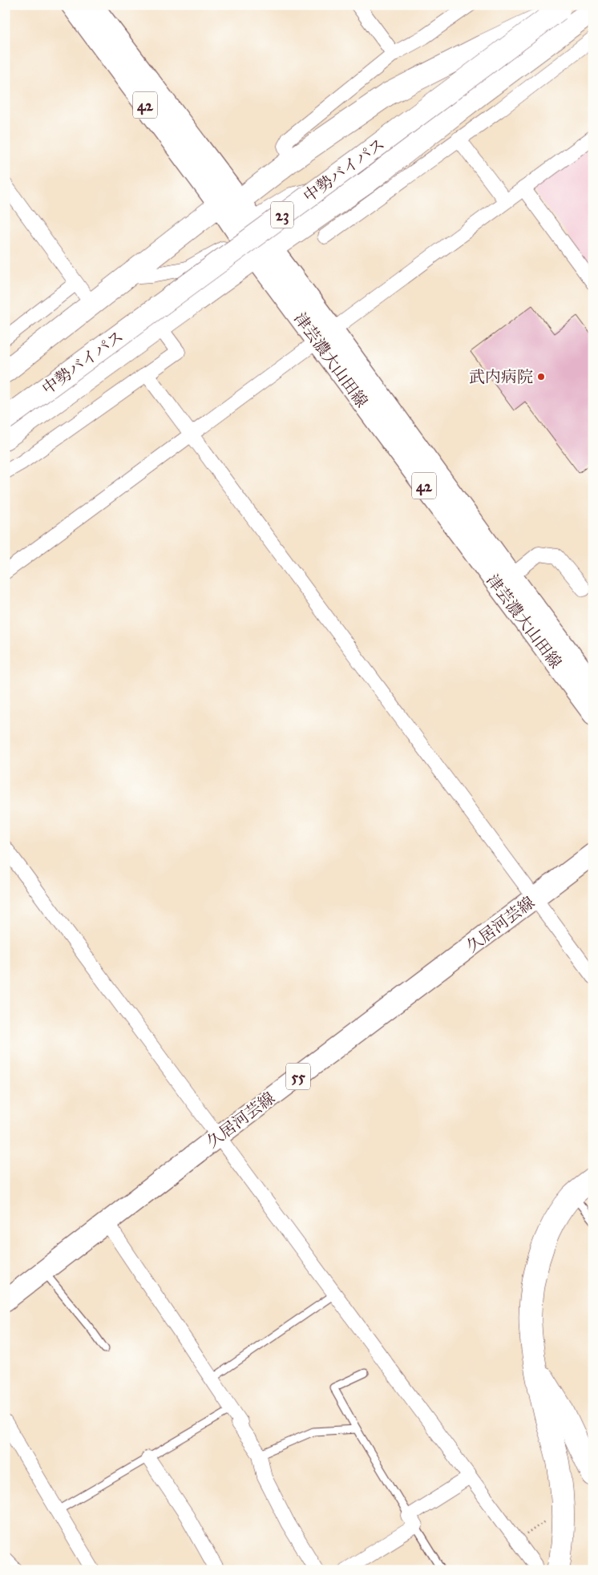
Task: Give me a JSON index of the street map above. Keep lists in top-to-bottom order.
{
  "streets": {
    "highway": ["中勢バイパス", "23"],
    "main road": [
      "42",
      "津芸濃大山田線",
      "久居河芸線",
      "55"
    ]
  },
  "places": ["武内病院"]
}
